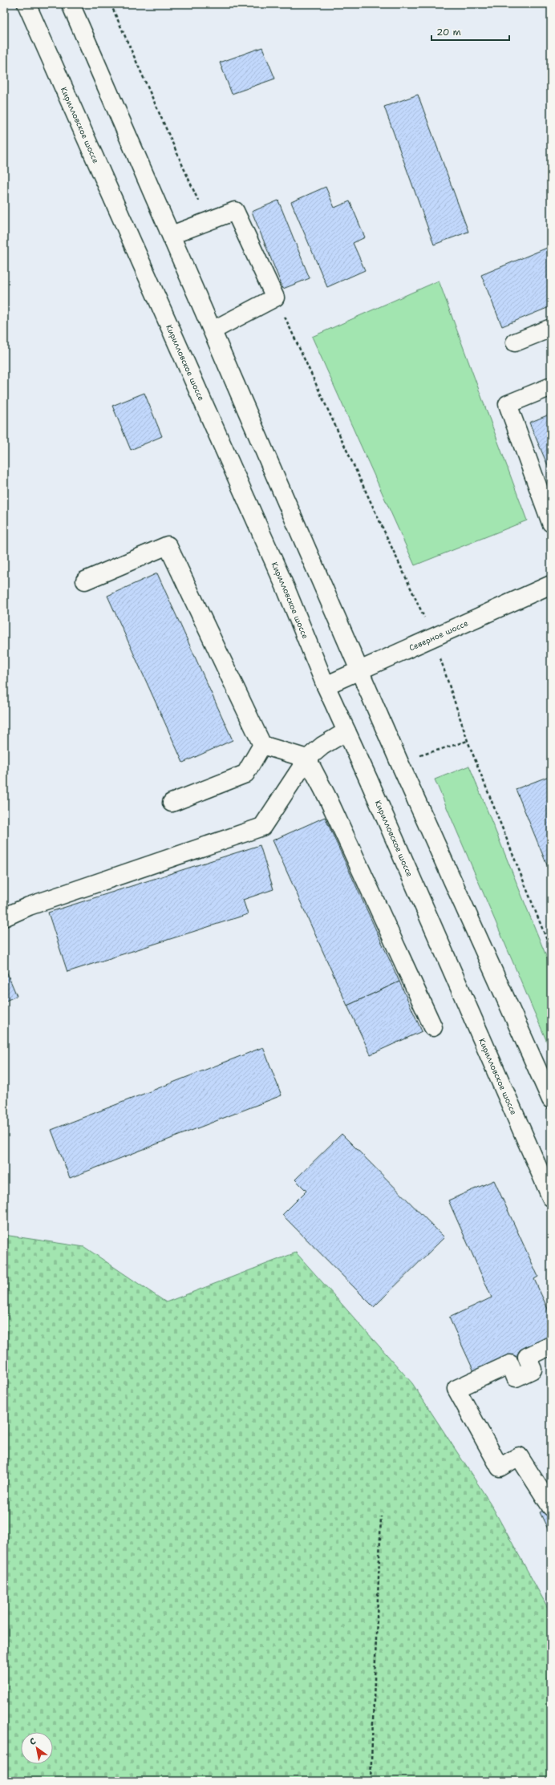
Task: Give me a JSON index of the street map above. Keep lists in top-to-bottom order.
{
  "streets": {
    "main road": ["Кирилловское шоссе", "Северное шоссе"]
  },
  "crossings": [
    ["Кирилловское шоссе", "Северное шоссе"]
  ],
  "scale_bar": "20 m",
  "north": "top left"
}
